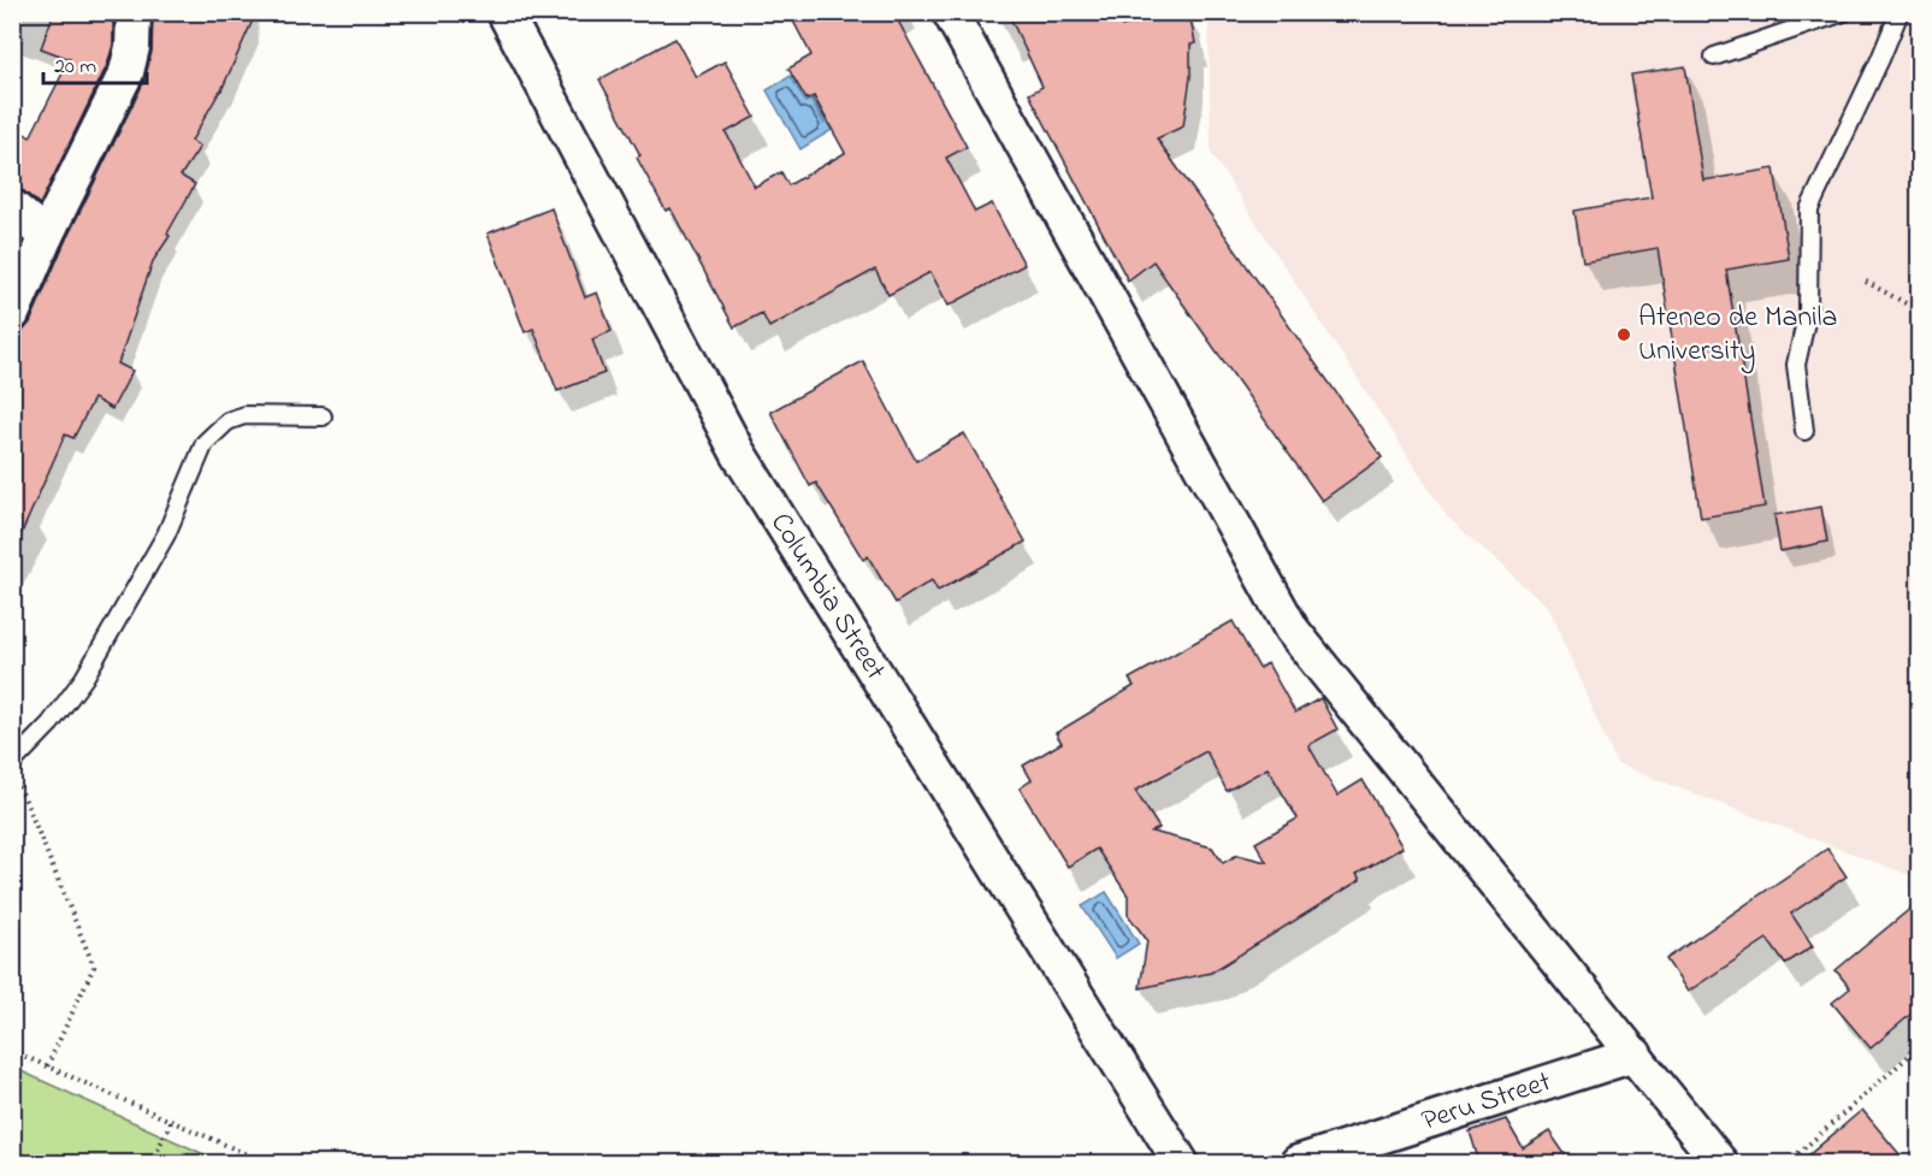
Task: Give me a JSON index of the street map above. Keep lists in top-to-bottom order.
{
  "streets": {
    "street": ["Columbia Street", "Peru Street"]
  },
  "places": ["Ateneo de Manila University"],
  "scale_bar": "20 m"
}
